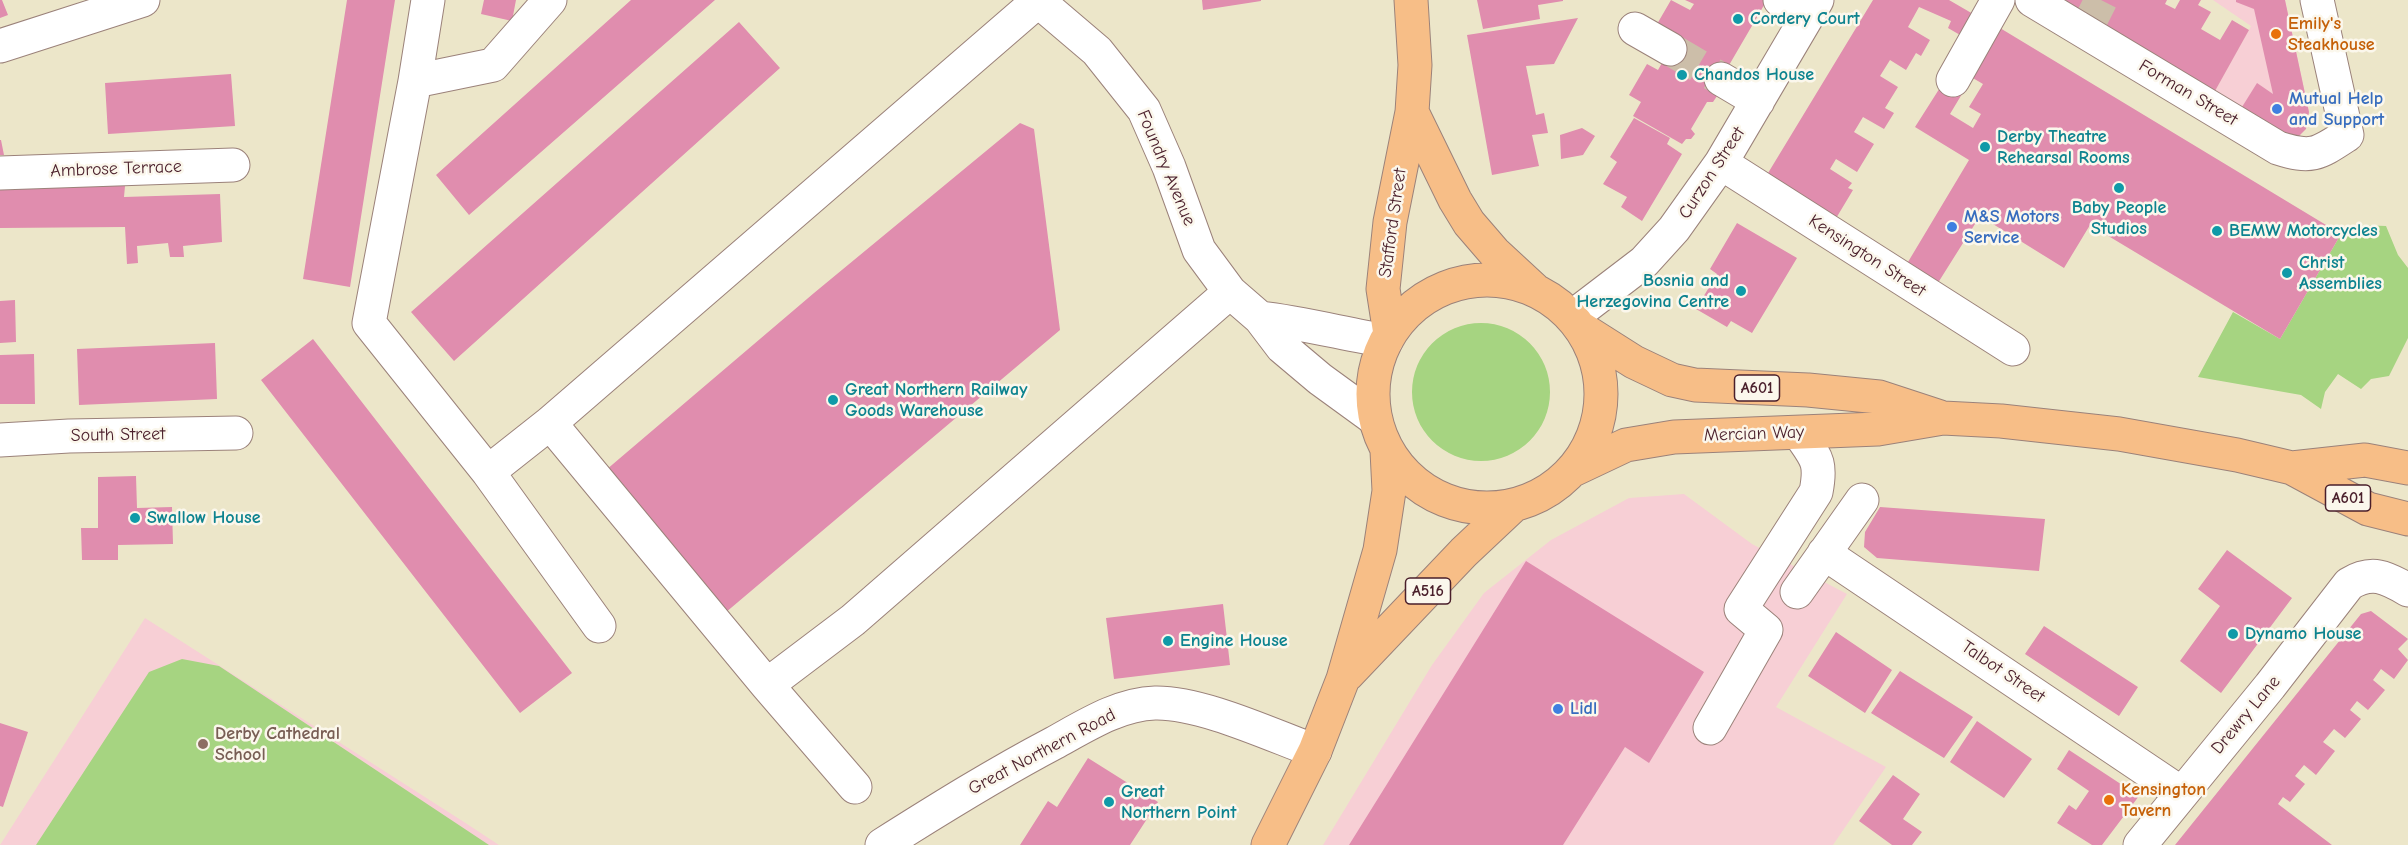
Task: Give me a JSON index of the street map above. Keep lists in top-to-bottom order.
{
  "streets": {
    "main road": [
      "Stafford Street",
      "A601",
      "Mercian Way",
      "A516"
    ],
    "street": [
      "Forman Street",
      "Foundry Avenue",
      "Ambrose Terrace",
      "Curzon Street",
      "Kensington Street",
      "South Street",
      "Talbot Street",
      "Drewry Lane",
      "Great Northern Road"
    ]
  },
  "crossings": [
    ["Foundry Avenue", "A601"],
    ["Curzon Street", "Kensington Street"],
    ["Curzon Street", "A601"],
    ["Curzon Street", "Mercian Way"],
    ["Stafford Street", "A601"],
    ["A601", "Mercian Way"],
    ["A601", "A516"],
    ["A516", "Great Northern Road"],
    ["Talbot Street", "Drewry Lane"]
  ],
  "places": [
    "Cordery Court",
    "Emily's Steakhouse",
    "Chandos House",
    "Mutual Help and Support",
    "Derby Theatre Rehearsal Rooms",
    "Baby People Studios",
    "M&S Motors Service",
    "BEMW Motorcycles",
    "Christ Assemblies",
    "Bosnia and Herzegovina Centre",
    "Great Northern Railway Goods Warehouse",
    "Swallow House",
    "Dynamo House",
    "Engine House",
    "Lidl",
    "Derby Cathedral School",
    "Kensington Tavern",
    "Great Northern Point"
  ]
}
